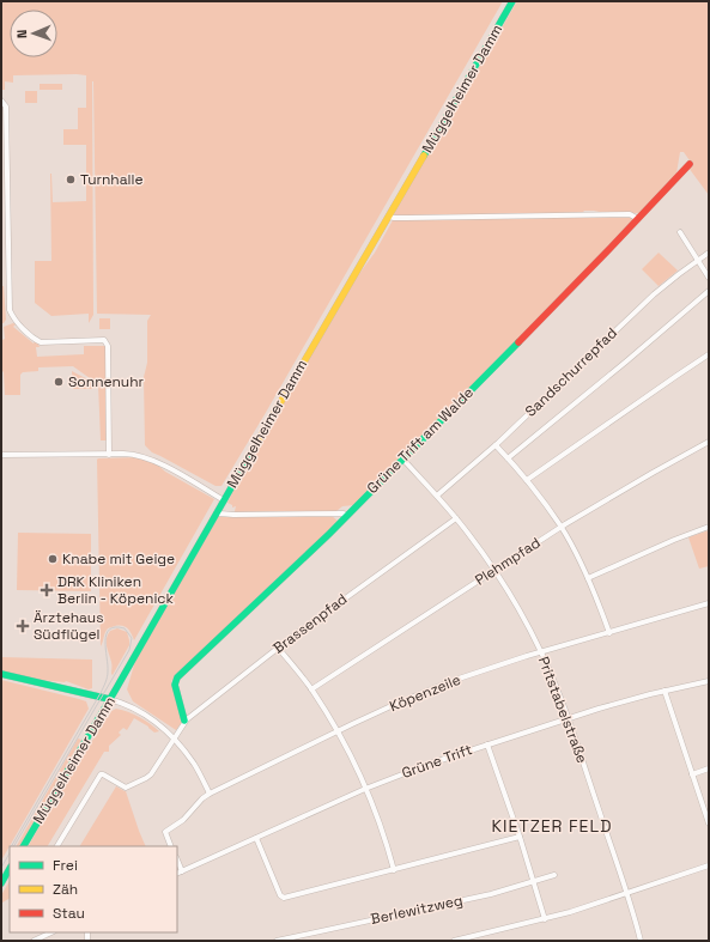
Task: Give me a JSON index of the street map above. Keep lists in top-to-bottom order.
{
  "streets": {
    "main road": ["Müggelheimer Damm", "Grüne Trift am Walde"],
    "street": [
      "Sandschurrepfad",
      "Plehmpfad",
      "Brassenpfad",
      "Köpenzeile",
      "Pritstabelstraße",
      "Grüne Trift",
      "Berlewitzweg"
    ]
  },
  "crossings": [
    ["Sandschurrepfad", "Pritstabelstraße"],
    ["Grüne Trift am Walde", "Brassenpfad"],
    ["Grüne Trift am Walde", "Pritstabelstraße"],
    ["Plehmpfad", "Pritstabelstraße"],
    ["Brassenpfad", "Pritstabelstraße"],
    ["Köpenzeile", "Pritstabelstraße"],
    ["Pritstabelstraße", "Grüne Trift"]
  ],
  "districts": ["KIETZER FELD"],
  "places": {
    "other": ["Turnhalle", "Sonnenuhr", "Knabe mit Geige"],
    "health": ["DRK Kliniken Berlin - Köpenick", "Ärztehaus Südflügel"]
  },
  "legend": ["Frei", "Zäh", "Stau"],
  "north": "left"
}
